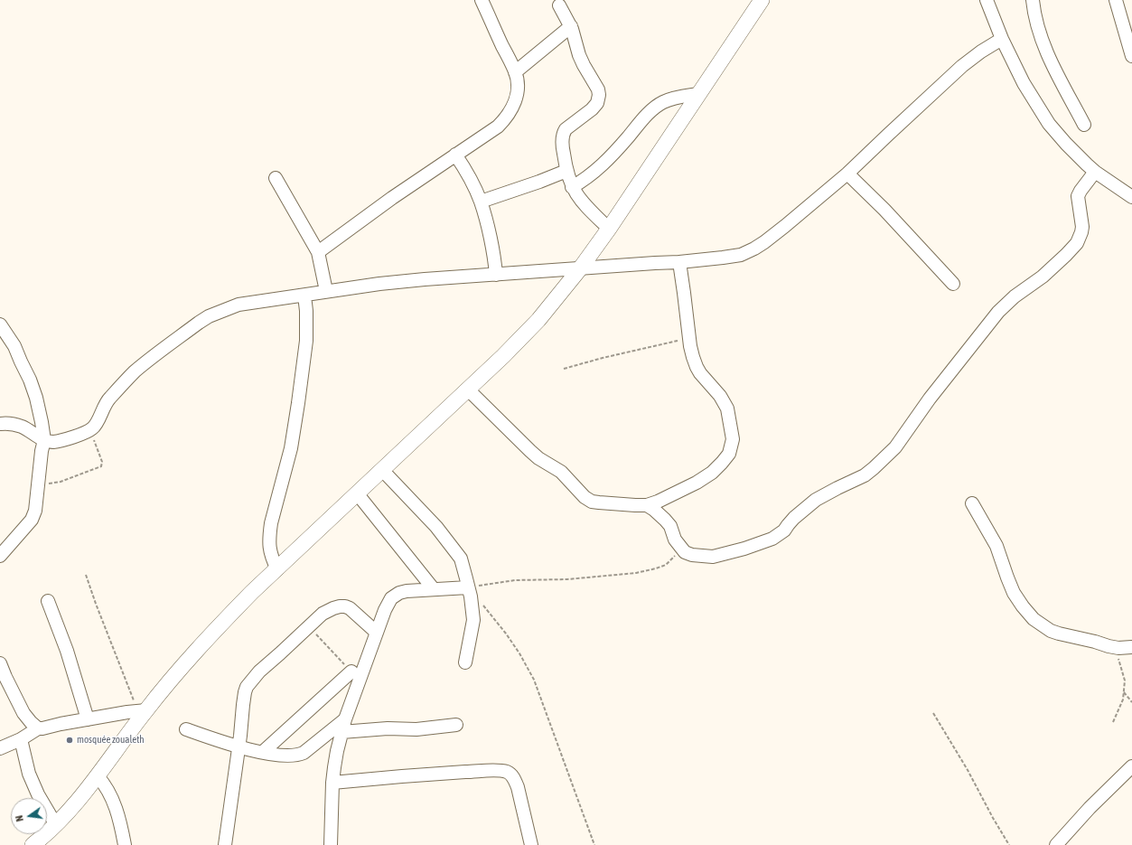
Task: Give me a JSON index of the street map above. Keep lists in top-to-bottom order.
{
  "places": ["mosquée zoualeth"],
  "north": "left"
}
